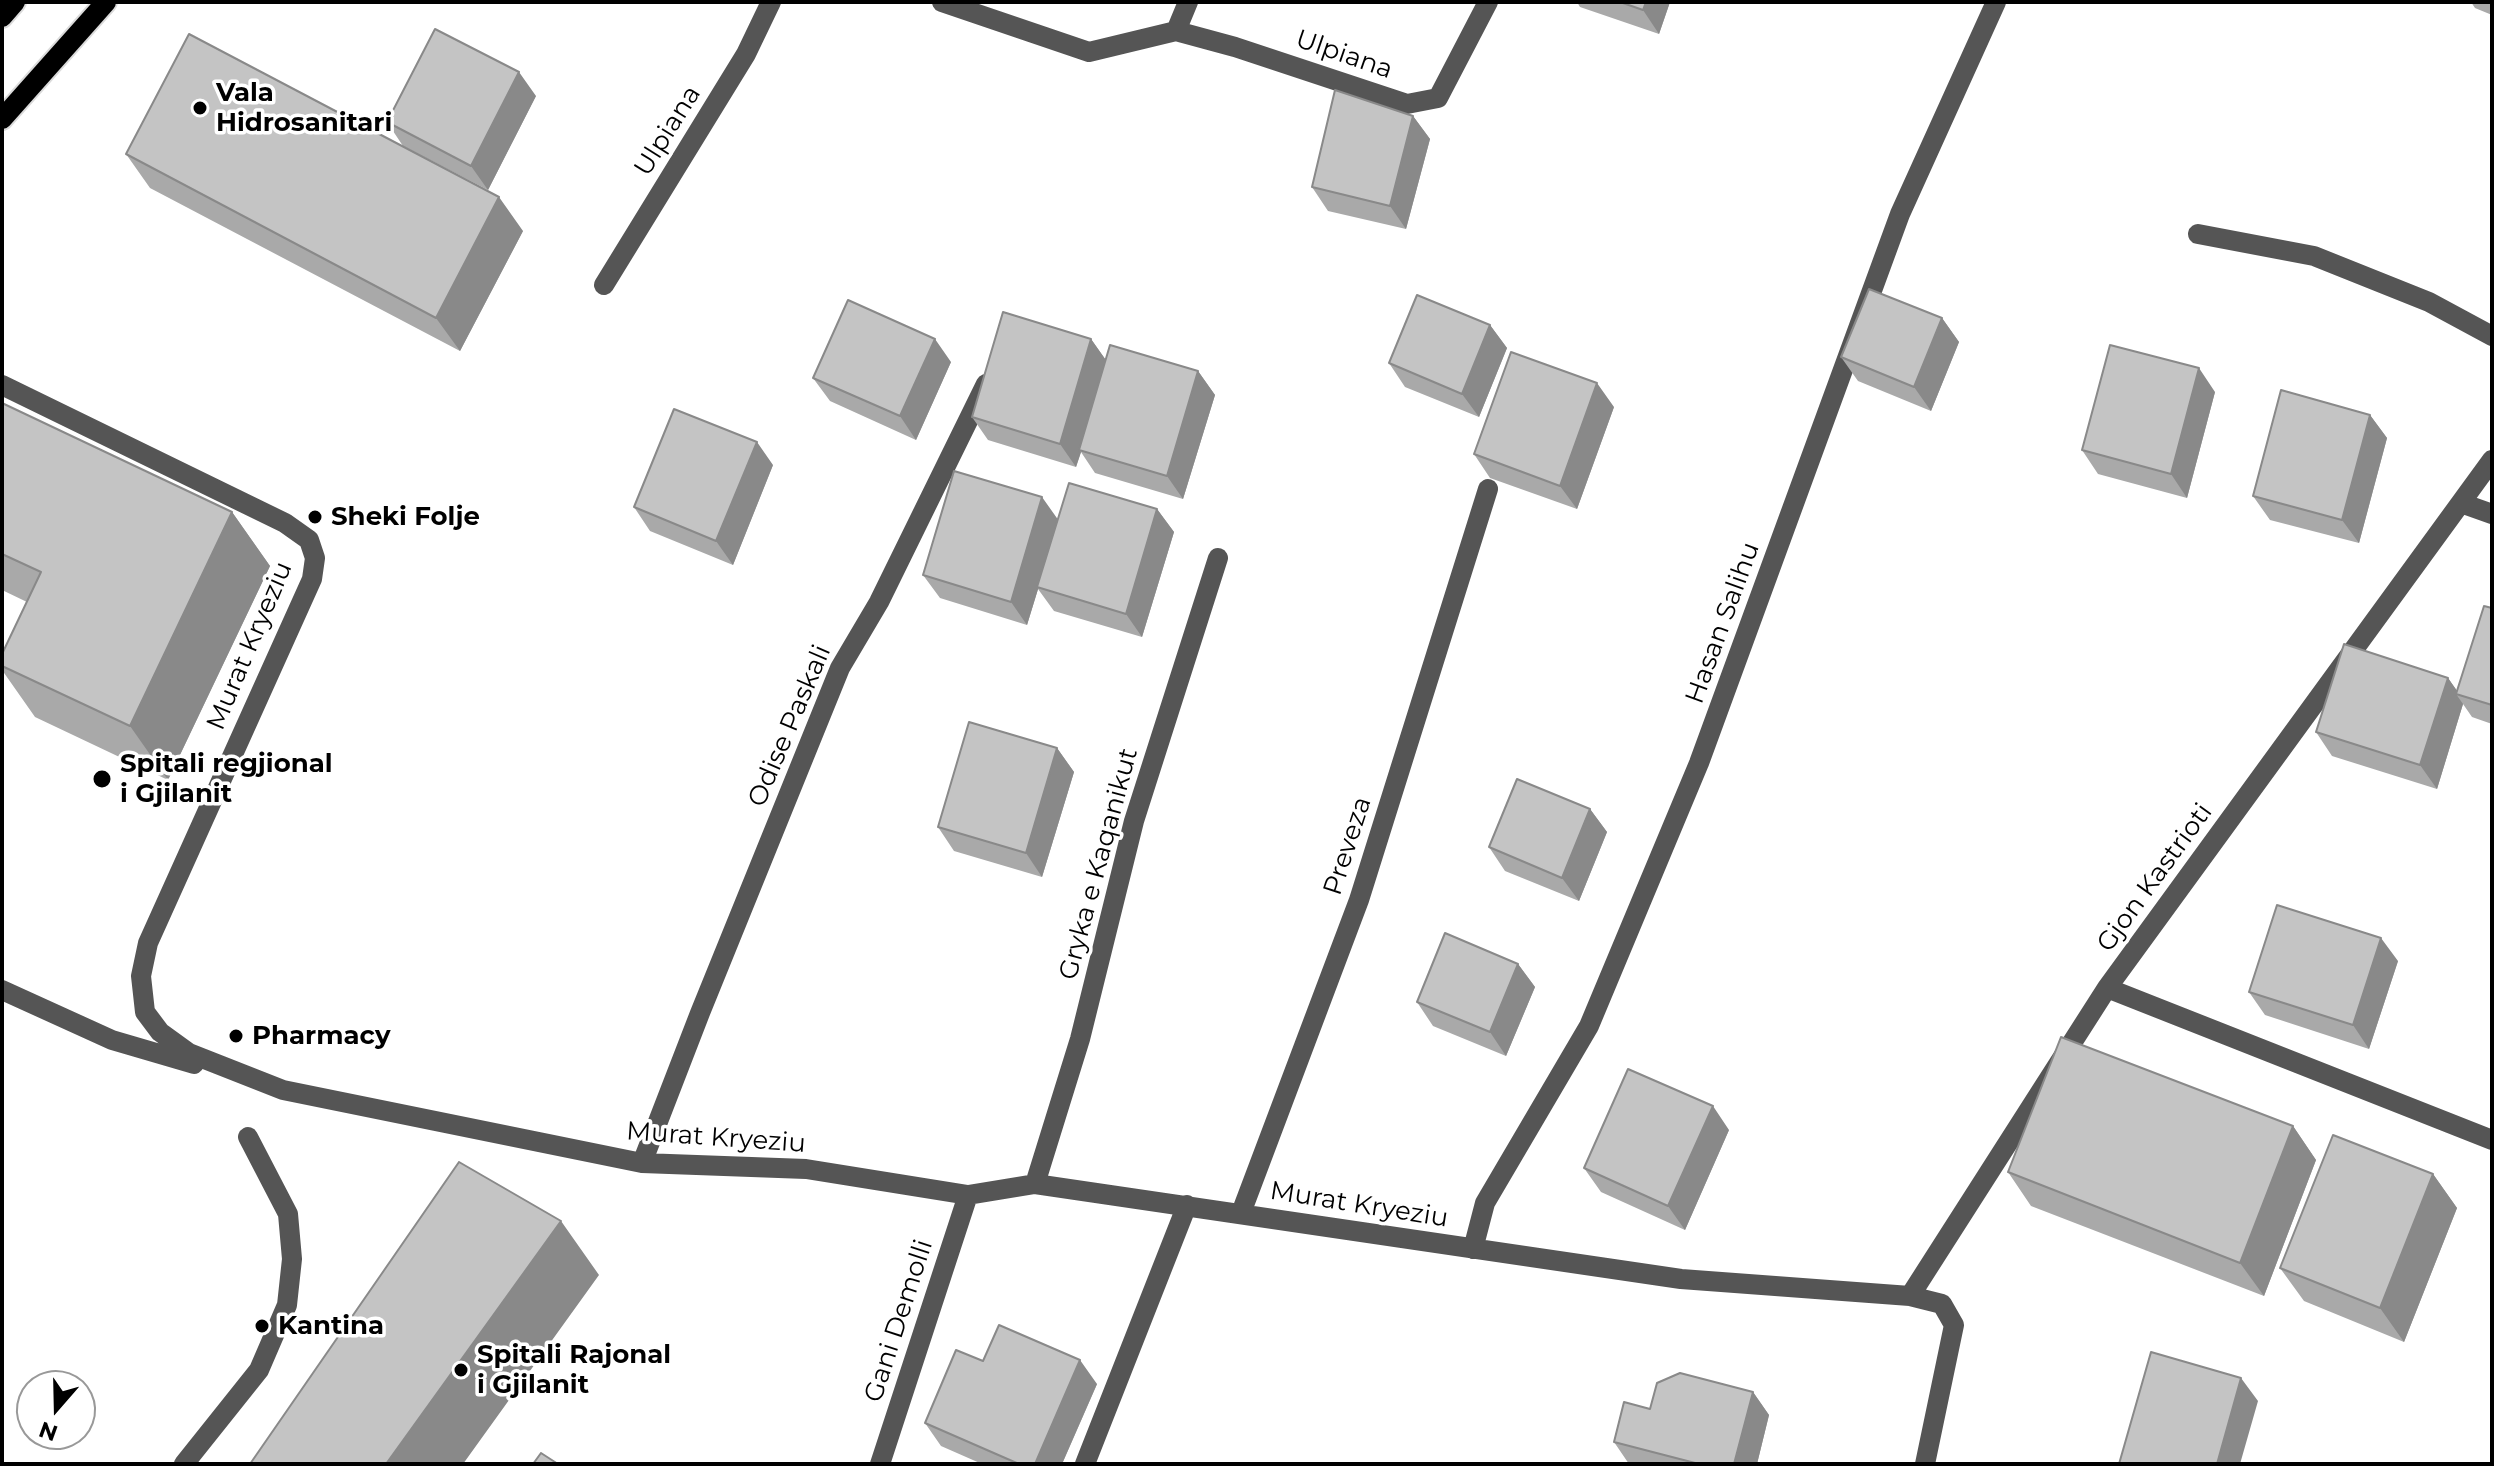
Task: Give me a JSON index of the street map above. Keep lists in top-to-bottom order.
{
  "streets": {
    "street": [
      "Ulpiana",
      "Hasan Salihu",
      "Murat Kryeziu",
      "Odise Paskali",
      "Preveza",
      "Gryka e Kaqanikut",
      "Gjon Kastrioti",
      "Gani Demolli"
    ]
  },
  "crossings": [
    ["Hasan Salihu", "Murat Kryeziu"],
    ["Murat Kryeziu", "Odise Paskali"],
    ["Murat Kryeziu", "Preveza"],
    ["Murat Kryeziu", "Gryka e Kaqanikut"],
    ["Murat Kryeziu", "Gjon Kastrioti"],
    ["Murat Kryeziu", "Gani Demolli"]
  ],
  "places": [
    "Vala Hidrosanitari",
    "Sheki Folje",
    "Spitali regjional i Gjilanit",
    "Pharmacy",
    "Kantina",
    "Spitali Rajonal i Gjilanit"
  ],
  "north": "bottom"
}
